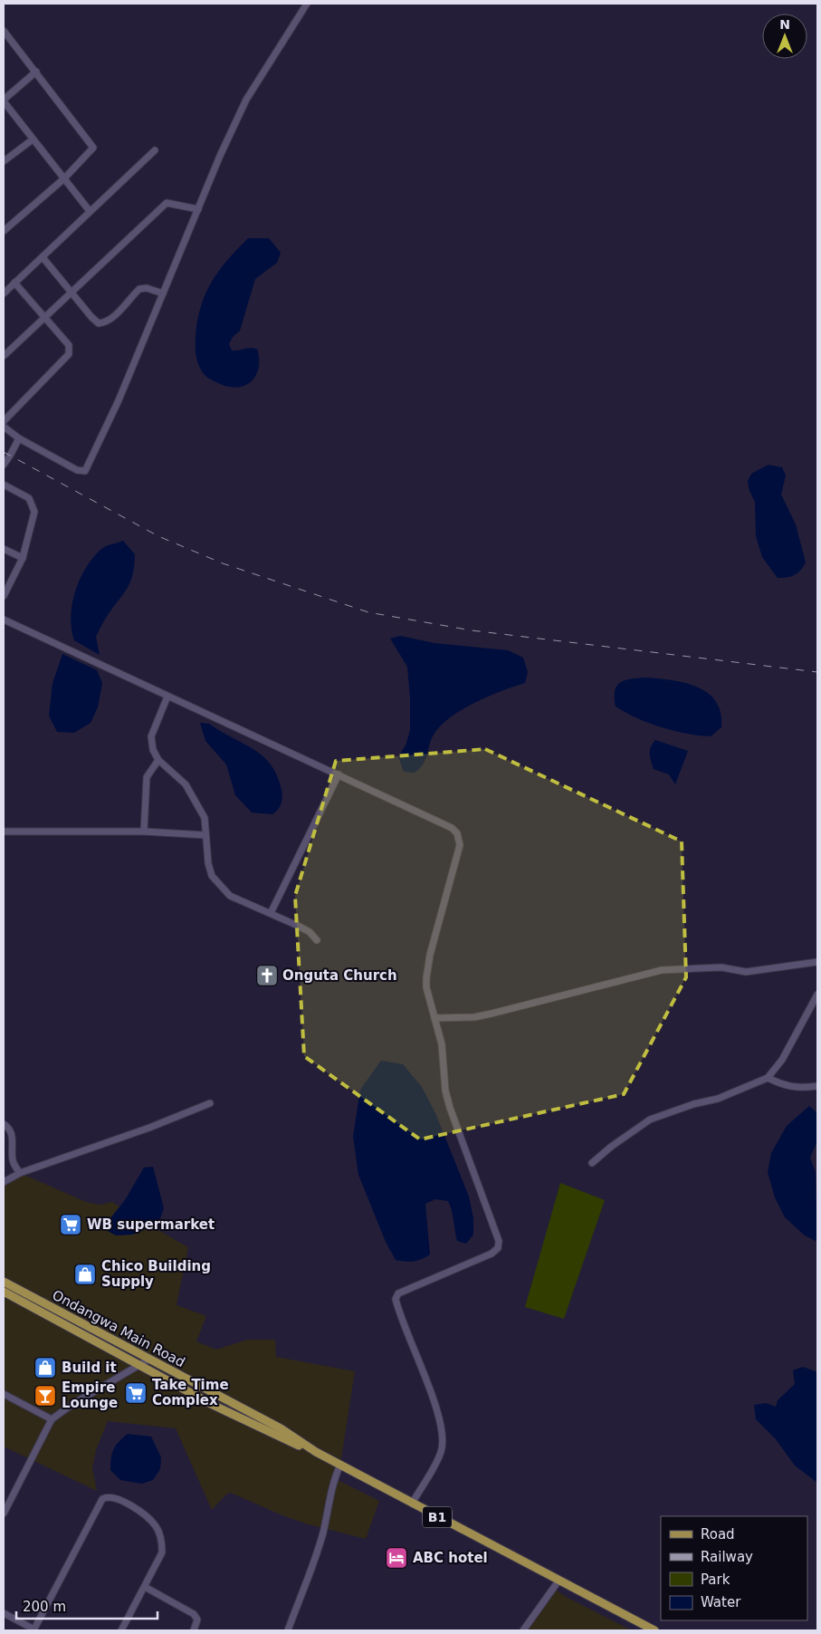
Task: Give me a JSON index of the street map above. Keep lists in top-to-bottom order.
{
  "streets": {
    "main road": ["Ondangwa Main Road", "B1"]
  },
  "crossings": [
    ["Ondangwa Main Road", "B1"]
  ],
  "places": {
    "church": ["Onguta Church"],
    "supermarket": ["WB supermarket", "Take Time Complex"],
    "shop": ["Chico Building Supply", "Build it"],
    "bar": ["Empire Lounge"],
    "hotel": ["ABC hotel"]
  },
  "legend": [
    "Road",
    "Railway",
    "Park",
    "Water"
  ],
  "scale_bar": "200 m",
  "north": "top"
}
